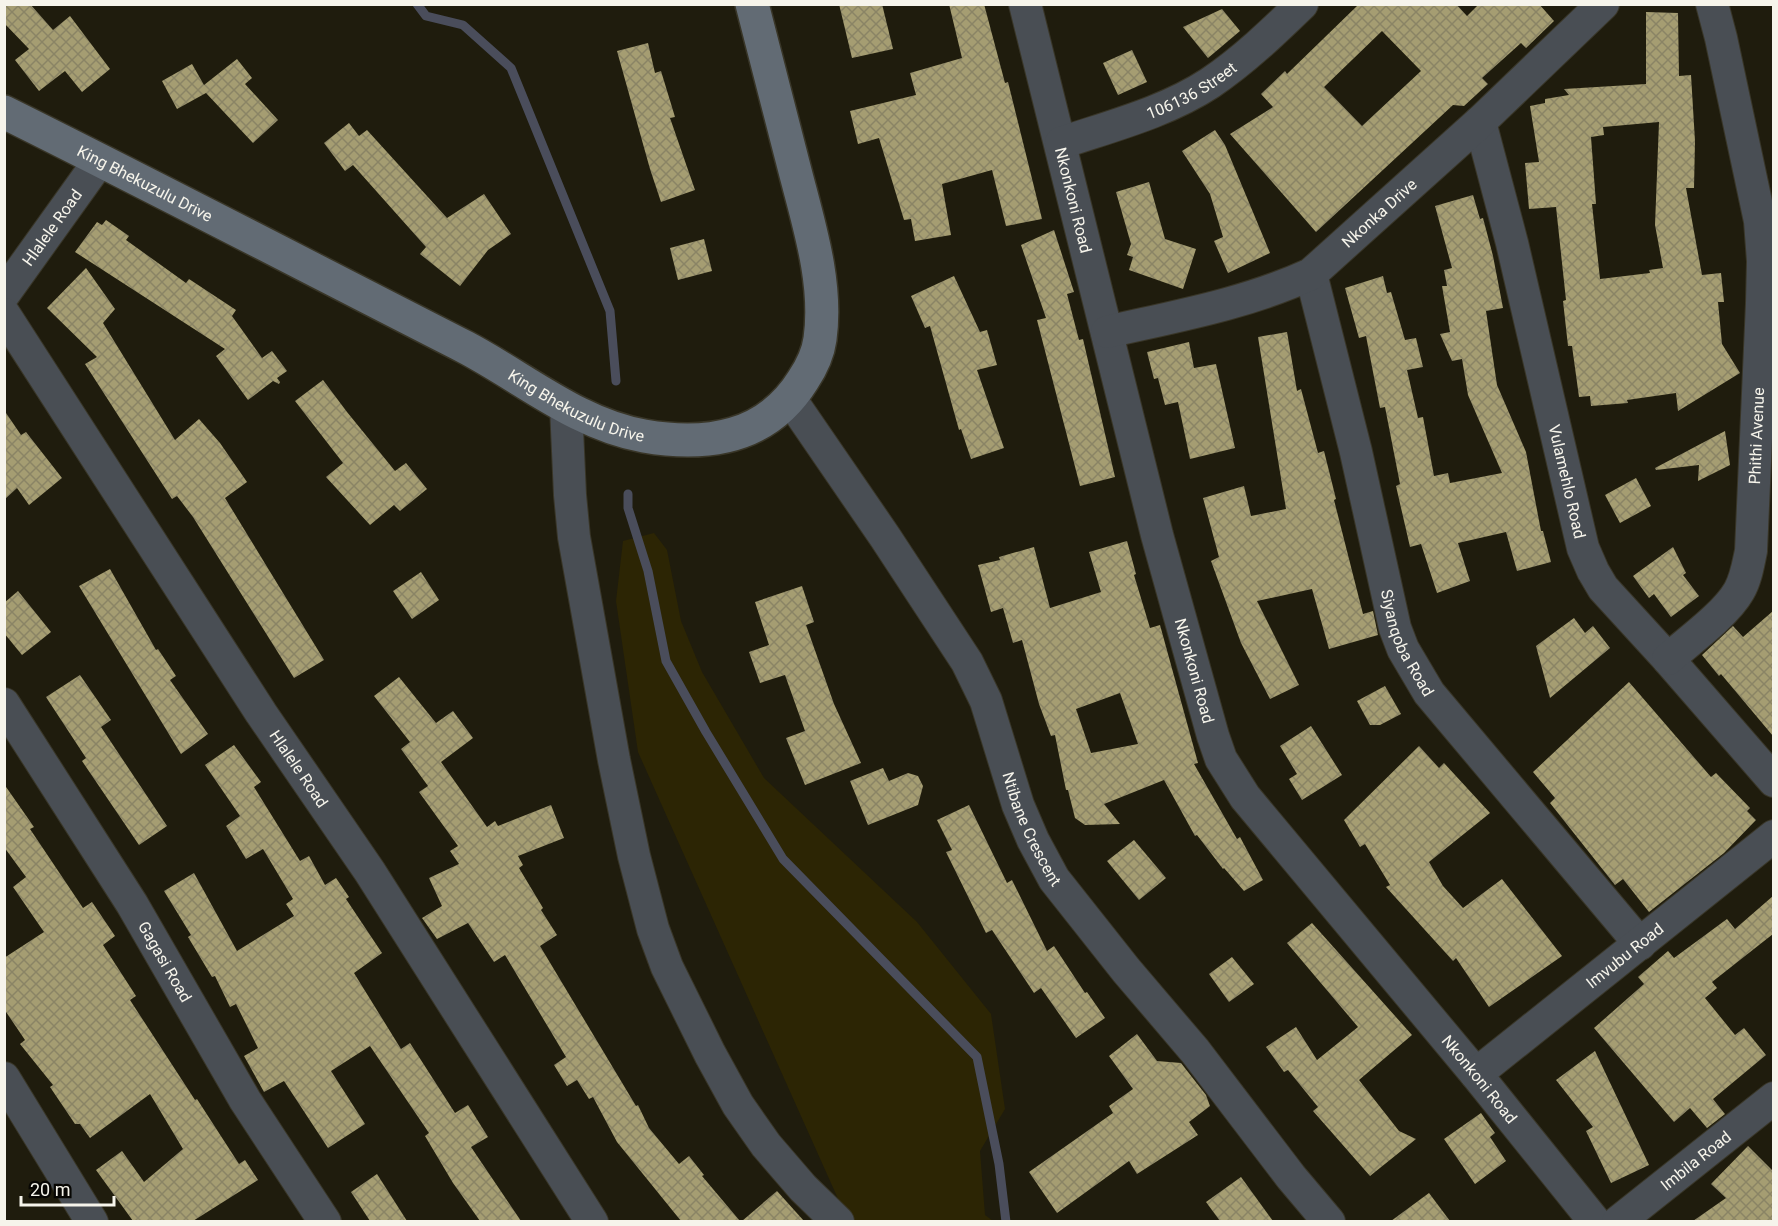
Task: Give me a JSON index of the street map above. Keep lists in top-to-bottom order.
{
  "streets": {
    "street": [
      "106136 Street",
      "King Bhekuzulu Drive",
      "Nkonkoni Road",
      "Nkonka Drive",
      "Hlalele Road",
      "Phithi Avenue",
      "Vulamehlo Road",
      "Siyanqoba Road",
      "Ntibane Crescent",
      "Imvubu Road",
      "Gagasi Road",
      "Imbila Road"
    ]
  },
  "crossings": [
    ["106136 Street", "Nkonkoni Road"],
    ["King Bhekuzulu Drive", "Hlalele Road"],
    ["King Bhekuzulu Drive", "Ntibane Crescent"],
    ["Nkonkoni Road", "Nkonka Drive"],
    ["Nkonkoni Road", "Imvubu Road"],
    ["Nkonka Drive", "Vulamehlo Road"],
    ["Nkonka Drive", "Siyanqoba Road"],
    ["Phithi Avenue", "Vulamehlo Road"],
    ["Siyanqoba Road", "Imvubu Road"]
  ],
  "scale_bar": "20 m"
}
